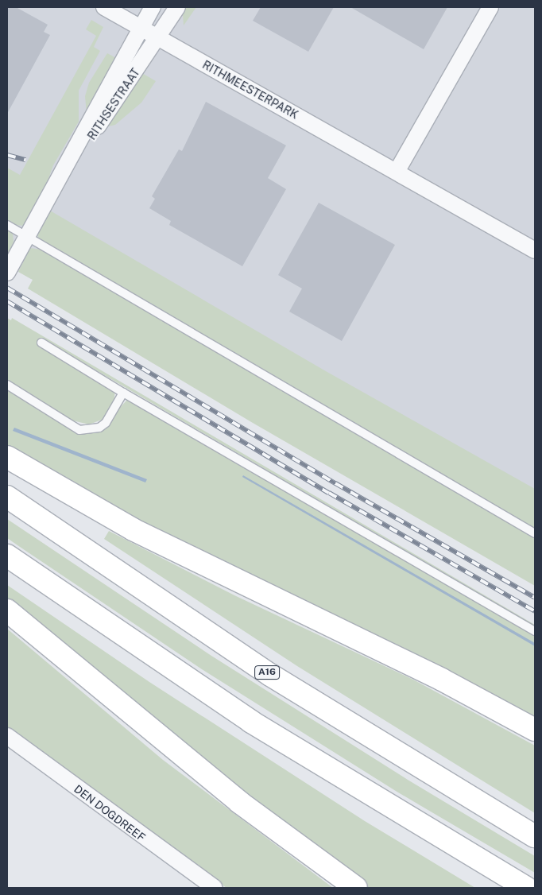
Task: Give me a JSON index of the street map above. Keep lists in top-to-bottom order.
{
  "streets": {
    "highway": ["A16"],
    "street": ["RITHMEESTERPARK", "RITHSESTRAAT", "DEN DOGDREEF"]
  },
  "crossings": [
    ["RITHMEESTERPARK", "RITHSESTRAAT"]
  ]
}
